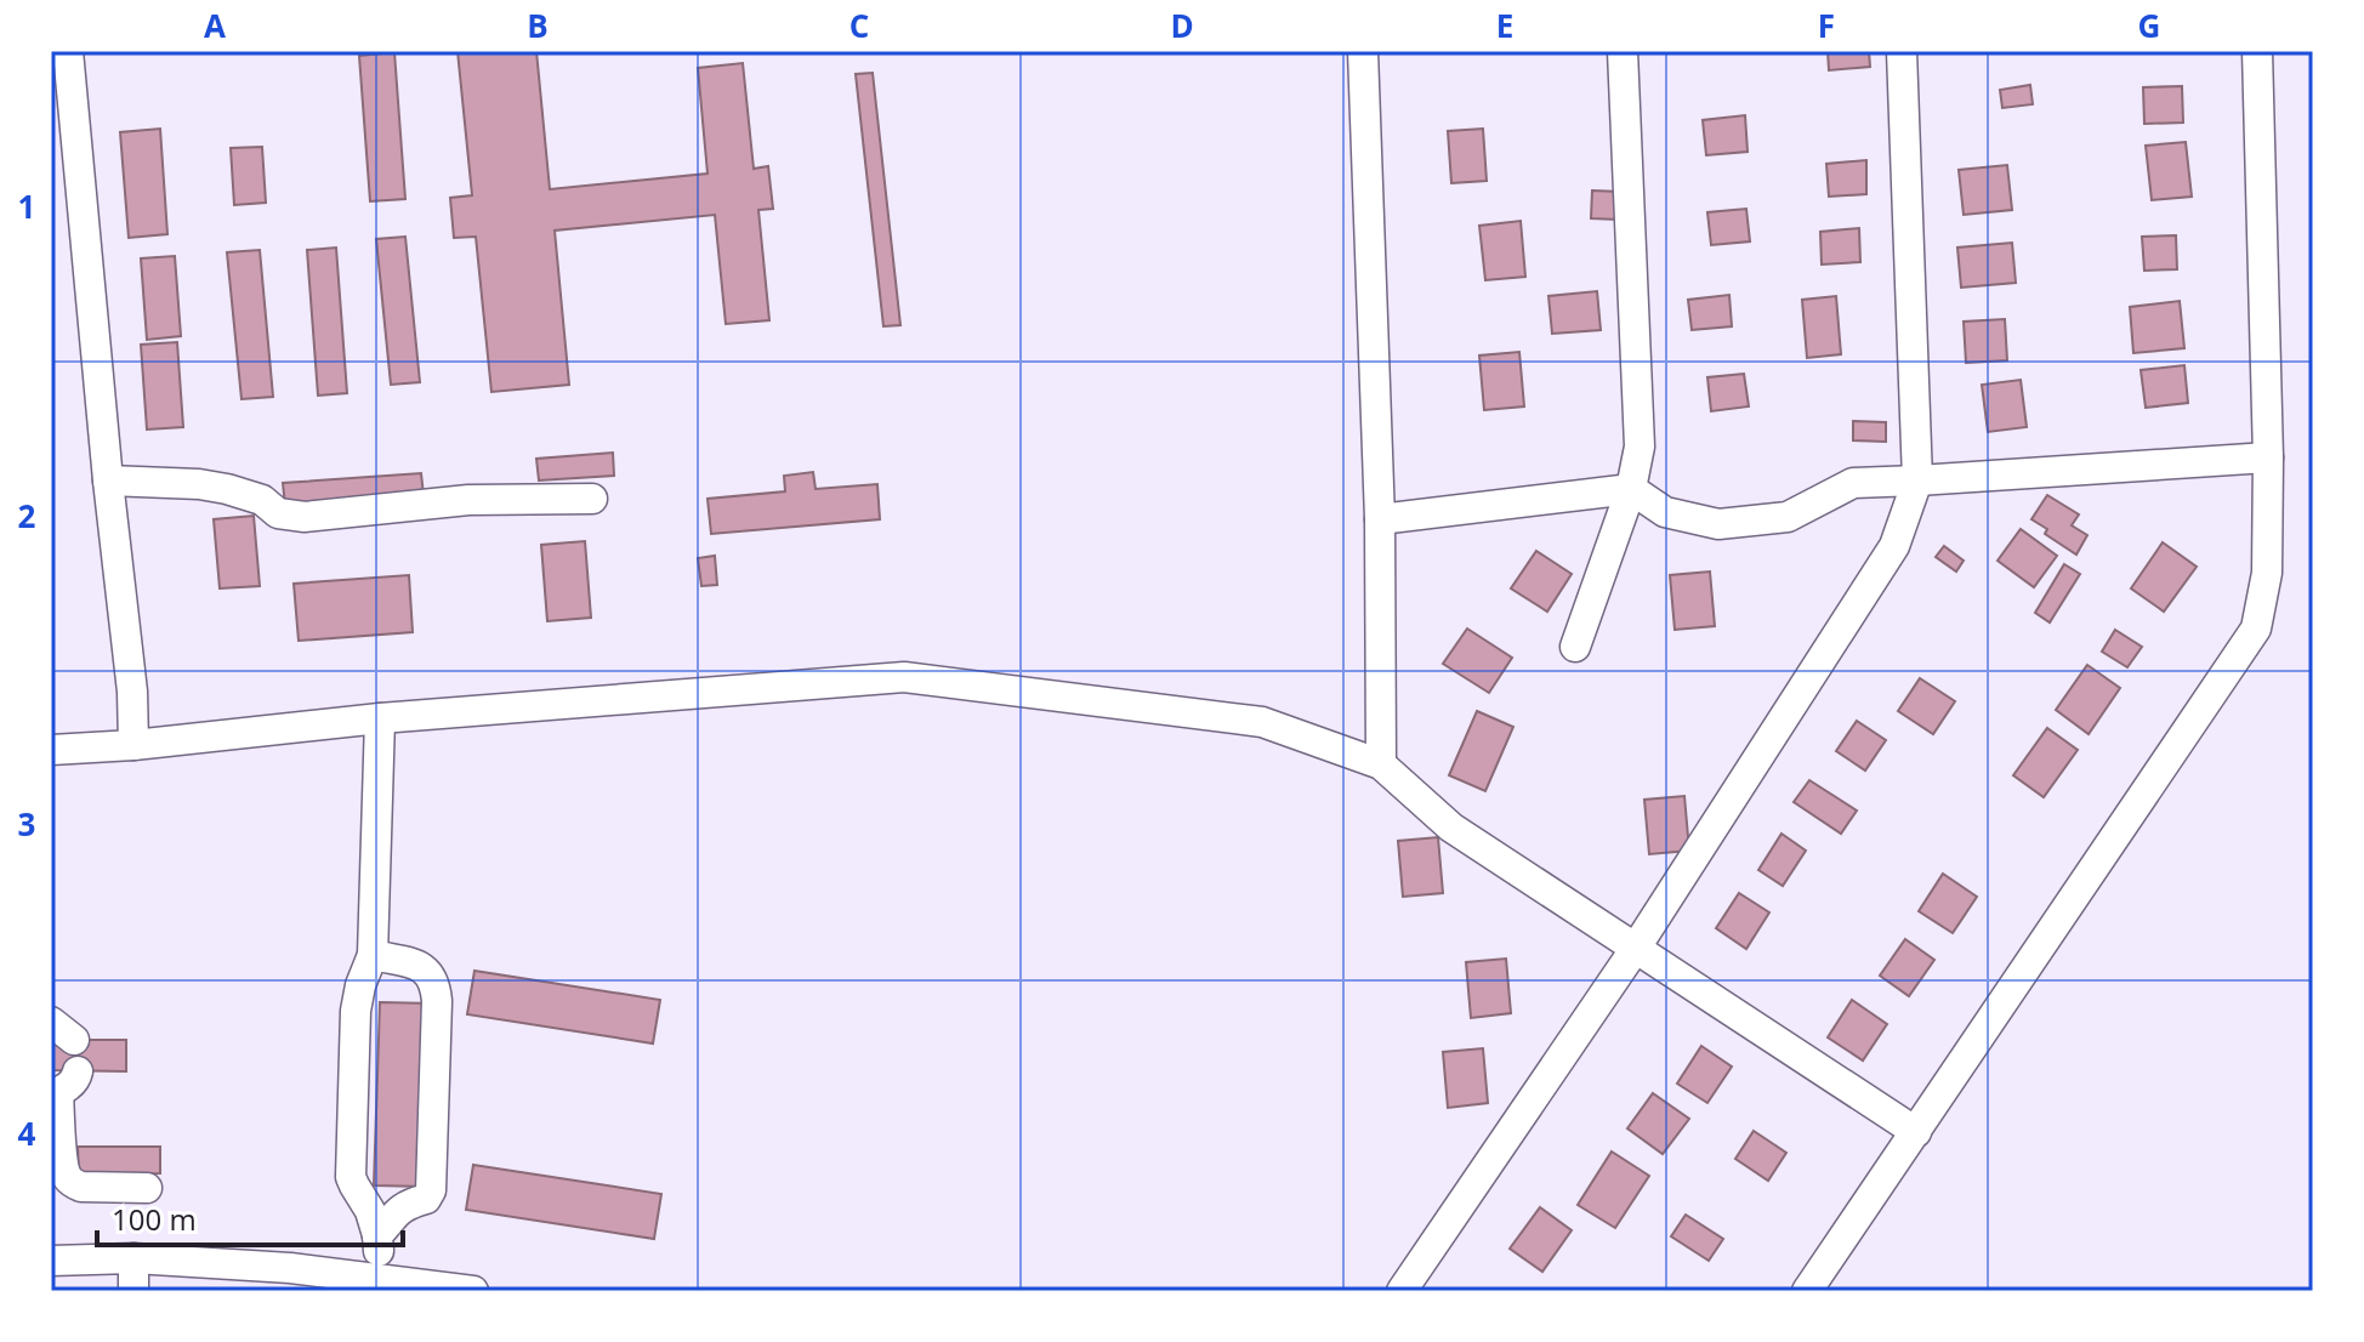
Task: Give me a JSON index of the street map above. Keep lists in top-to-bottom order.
{
  "scale_bar": "100 m",
  "grid": {
    "columns": [
      "A",
      "B",
      "C",
      "D",
      "E",
      "F",
      "G"
    ],
    "rows": [
      "1",
      "2",
      "3",
      "4"
    ]
  }
}
